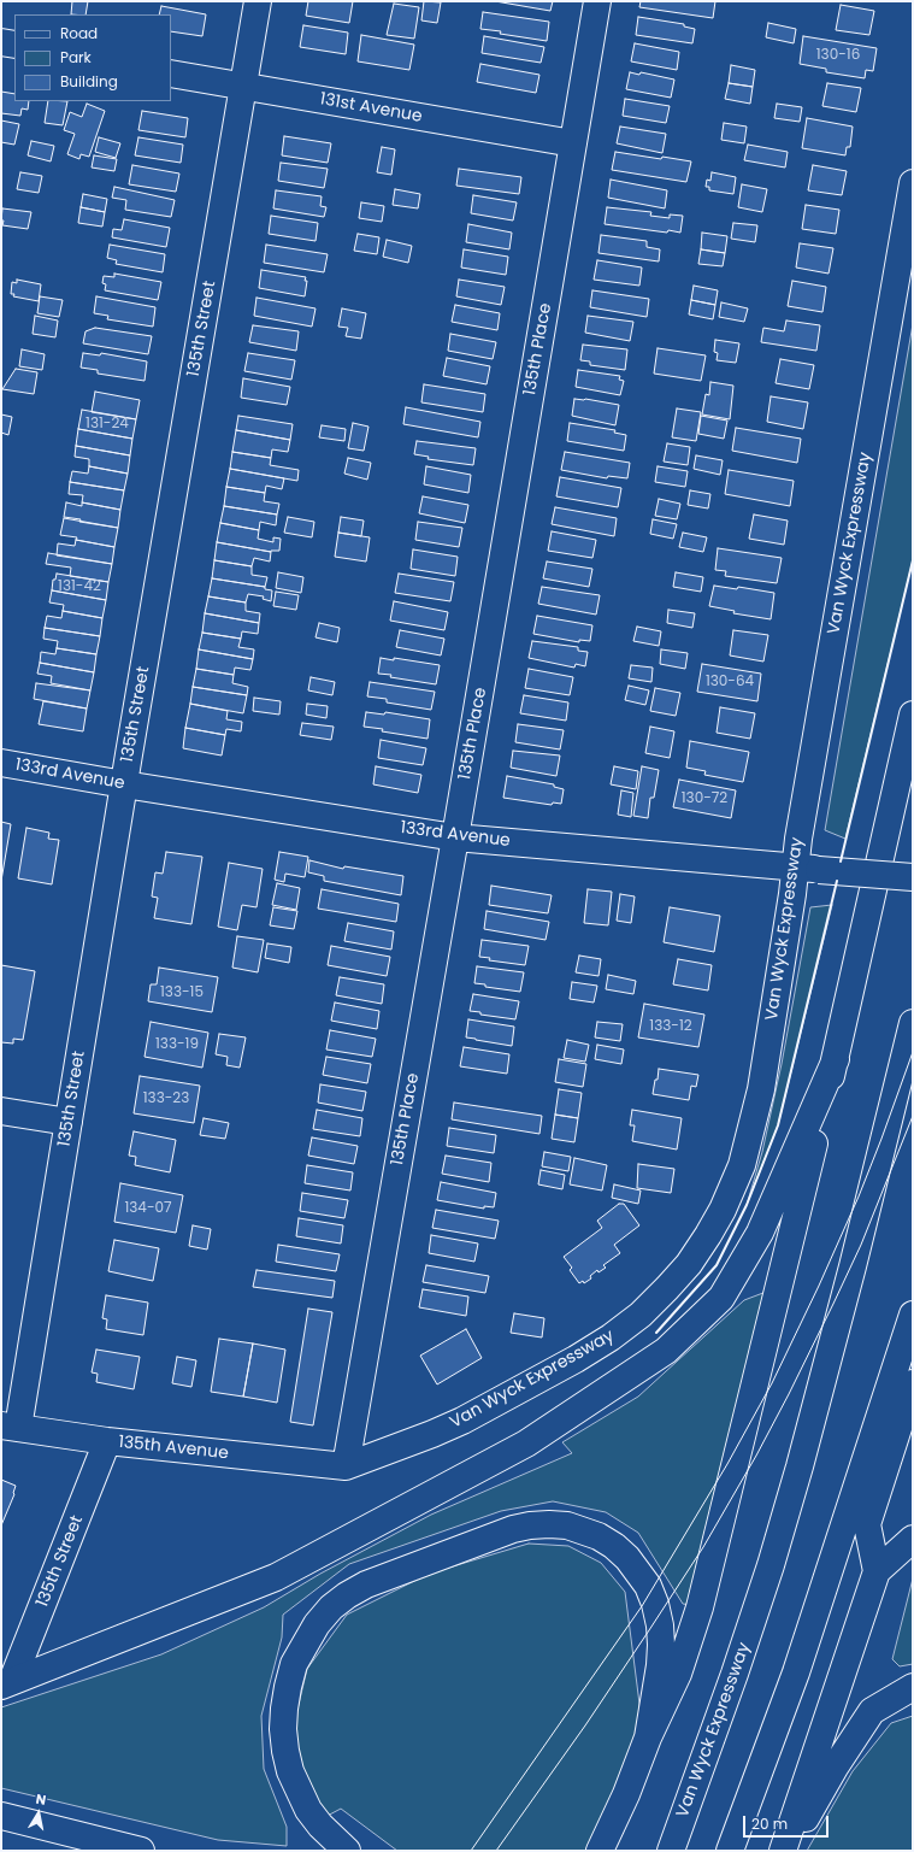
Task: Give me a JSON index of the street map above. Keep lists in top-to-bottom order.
{
  "streets": {
    "main road": [
      "131st Avenue",
      "135th Street",
      "135th Place",
      "Van Wyck Expressway",
      "133rd Avenue",
      "135th Avenue"
    ]
  },
  "crossings": [
    ["131st Avenue", "135th Street"],
    ["131st Avenue", "135th Place"],
    ["135th Street", "133rd Avenue"],
    ["135th Street", "135th Avenue"],
    ["135th Place", "Van Wyck Expressway"],
    ["135th Place", "133rd Avenue"],
    ["135th Place", "135th Avenue"],
    ["Van Wyck Expressway", "133rd Avenue"],
    ["Van Wyck Expressway", "135th Avenue"]
  ],
  "house_numbers": [
    "130-16",
    "131-24",
    "131-42",
    "130-64",
    "130-72",
    "133-15",
    "133-12",
    "133-19",
    "133-23",
    "134-07"
  ],
  "legend": ["Road", "Park", "Building"],
  "scale_bar": "20 m",
  "north": "top"
}
